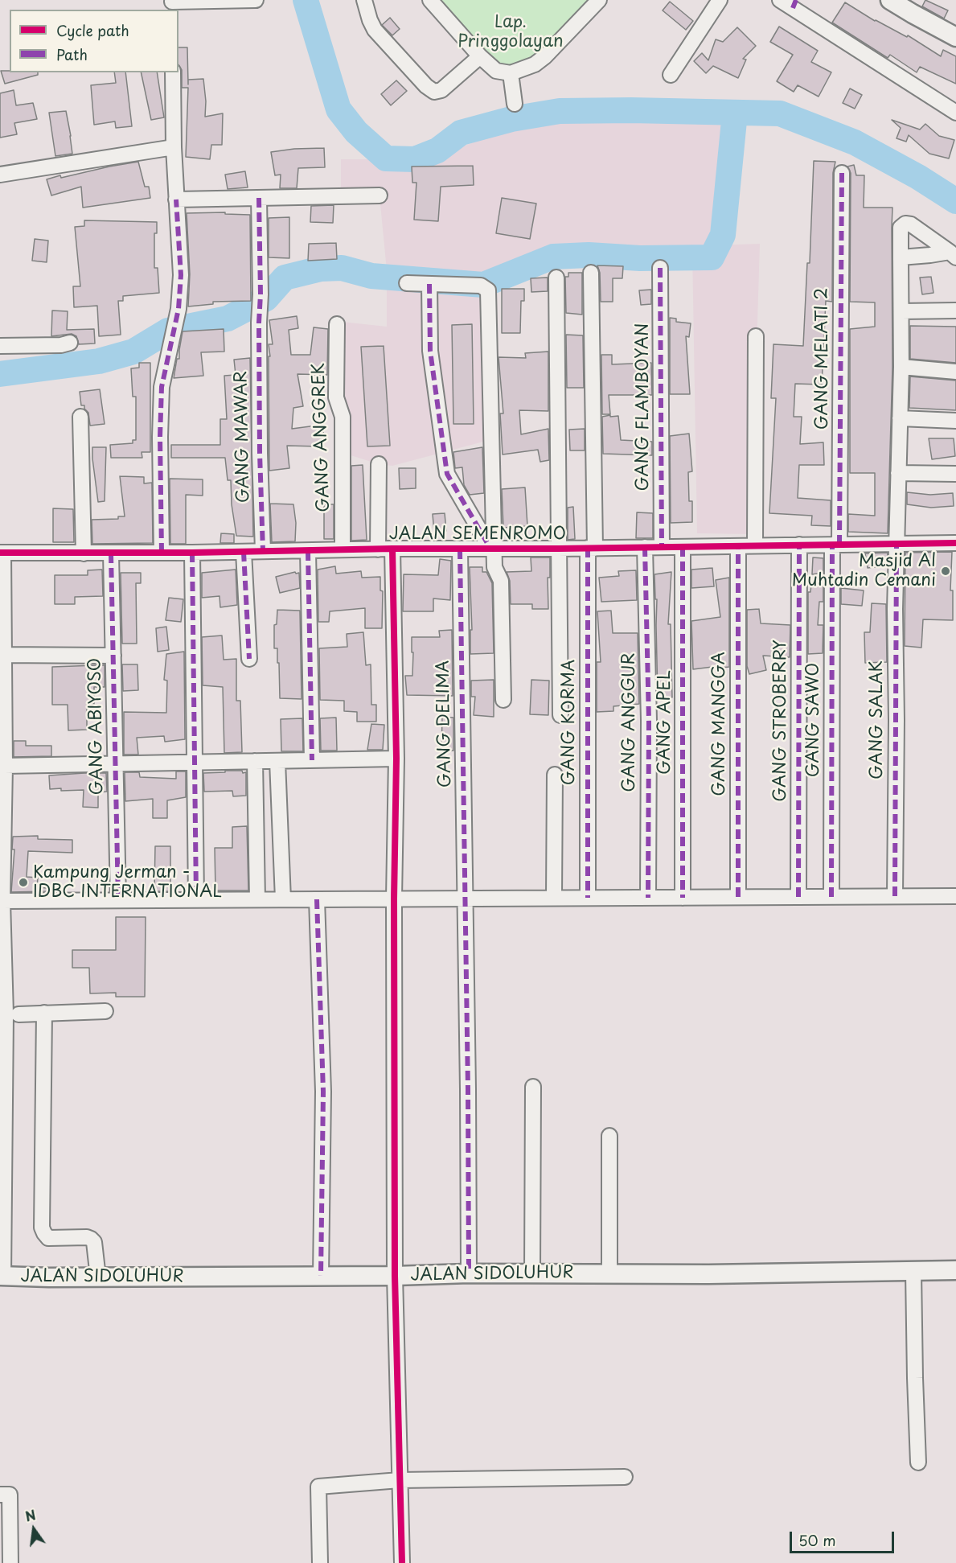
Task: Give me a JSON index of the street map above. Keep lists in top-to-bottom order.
{
  "streets": {
    "main road": ["JALAN SIDOLUHUR"],
    "street": [
      "GANG MELATI 2",
      "GANG FLAMBOYAN",
      "GANG MAWAR",
      "GANG ANGGREK",
      "JALAN SEMENROMO",
      "GANG SAWO",
      "GANG SALAK",
      "GANG STROBERRY",
      "GANG KORMA",
      "GANG ANGGUR",
      "GANG APEL",
      "GANG DELIMA",
      "GANG MANGGA",
      "GANG ABIYOSO"
    ]
  },
  "crossings": [
    ["GANG MELATI 2", "JALAN SEMENROMO"],
    ["GANG MELATI 2", "GANG SAWO"],
    ["GANG FLAMBOYAN", "JALAN SEMENROMO"],
    ["GANG MAWAR", "JALAN SEMENROMO"],
    ["GANG ANGGREK", "JALAN SEMENROMO"],
    ["JALAN SEMENROMO", "GANG SAWO"],
    ["JALAN SEMENROMO", "GANG SALAK"],
    ["JALAN SEMENROMO", "GANG STROBERRY"],
    ["JALAN SEMENROMO", "GANG KORMA"],
    ["JALAN SEMENROMO", "GANG ANGGUR"],
    ["JALAN SEMENROMO", "GANG APEL"],
    ["JALAN SEMENROMO", "GANG DELIMA"],
    ["JALAN SEMENROMO", "GANG MANGGA"],
    ["JALAN SEMENROMO", "GANG ABIYOSO"],
    ["GANG DELIMA", "JALAN SIDOLUHUR"]
  ],
  "parks": ["Lap. Pringgolayan"],
  "places": ["Masjid Al Muhtadin Cemani", "Kampung Jerman - IDBC INTERNATIONAL"],
  "legend": ["Cycle path", "Path"],
  "scale_bar": "50 m",
  "north": "top"
}
